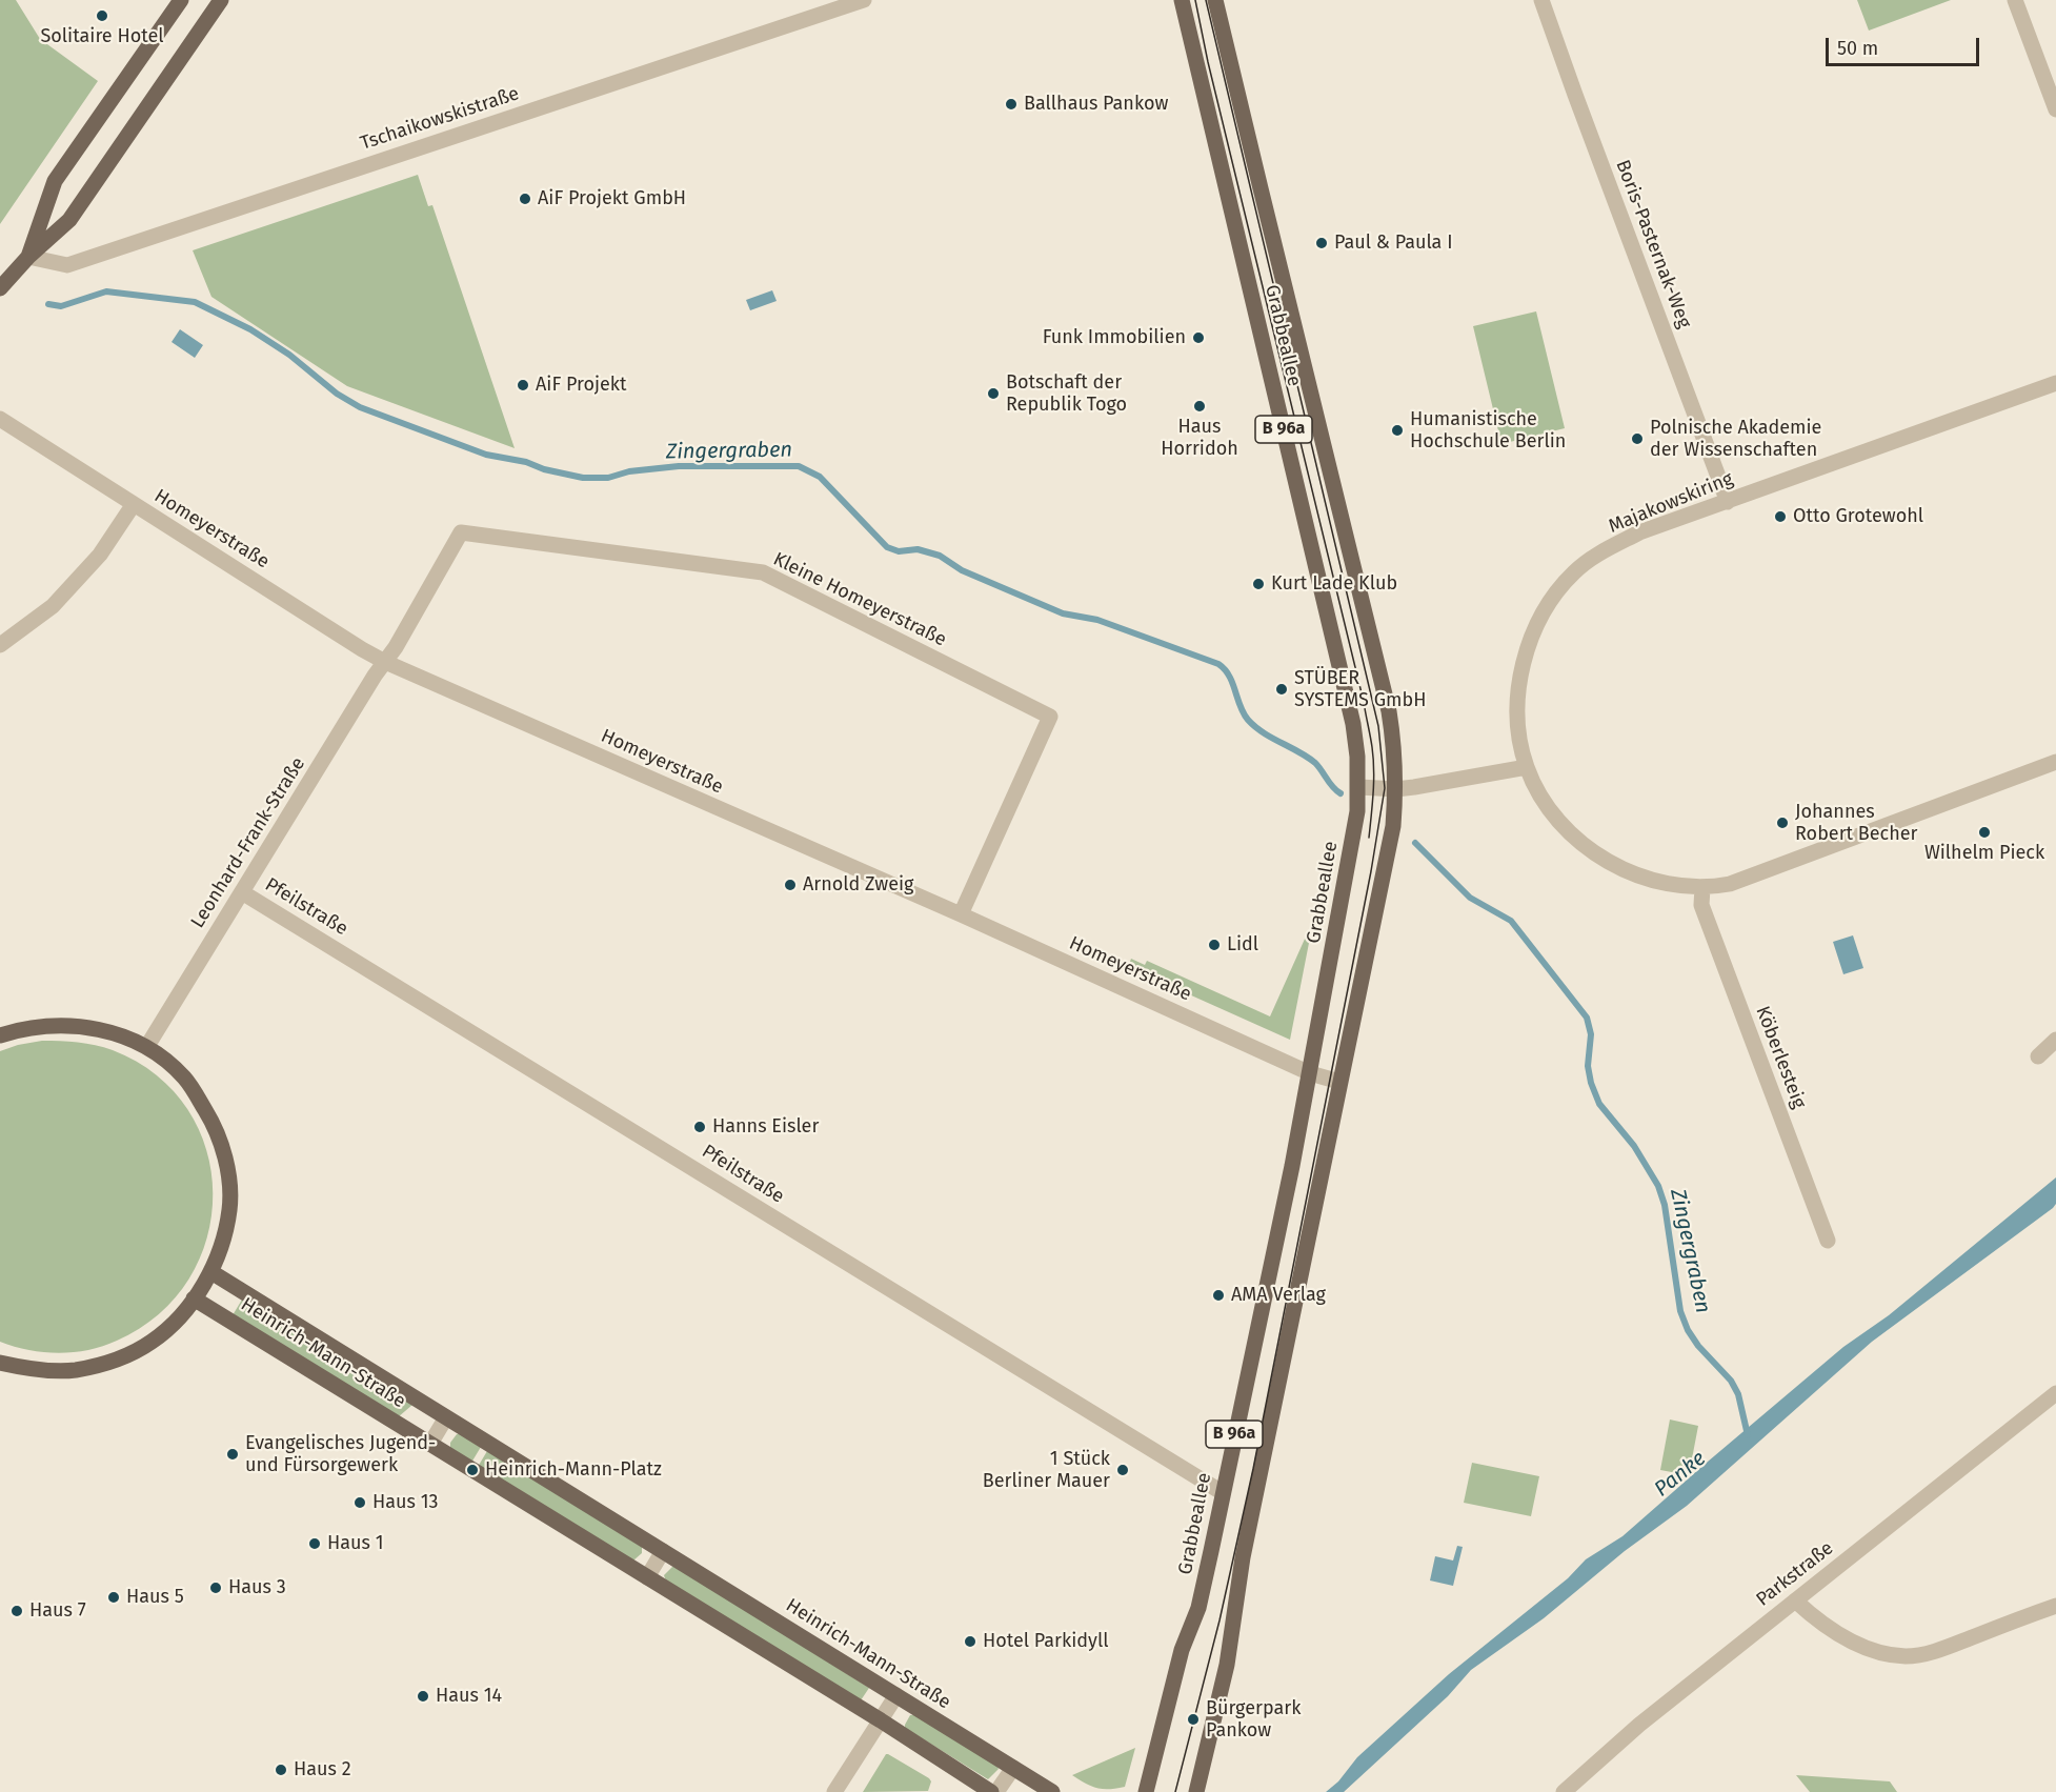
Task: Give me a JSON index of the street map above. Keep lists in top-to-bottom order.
{
  "streets": {
    "main road": ["Grabbeallee", "B 96a", "Heinrich-Mann-Straße"],
    "street": [
      "Tschaikowskistraße",
      "Boris-Pasternak-Weg",
      "Majakowskiring",
      "Homeyerstraße",
      "Kleine Homeyerstraße",
      "Leonhard-Frank-Straße",
      "Pfeilstraße",
      "Köberlesteig",
      "Parkstraße"
    ]
  },
  "crossings": [
    ["Boris-Pasternak-Weg", "Majakowskiring"],
    ["Grabbeallee", "Homeyerstraße"],
    ["Grabbeallee", "Pfeilstraße"],
    ["Majakowskiring", "Köberlesteig"],
    ["Homeyerstraße", "Kleine Homeyerstraße"],
    ["Homeyerstraße", "Leonhard-Frank-Straße"],
    ["Kleine Homeyerstraße", "Leonhard-Frank-Straße"],
    ["Leonhard-Frank-Straße", "Pfeilstraße"]
  ],
  "water": ["Zingergraben", "Panke"],
  "places": [
    "Solitaire Hotel",
    "Ballhaus Pankow",
    "AiF Projekt GmbH",
    "Paul & Paula I",
    "Funk Immobilien",
    "AiF Projekt",
    "Botschaft der Republik Togo",
    "Haus Horridoh",
    "Humanistische Hochschule Berlin",
    "Polnische Akademie der Wissenschaften",
    "Otto Grotewohl",
    "Kurt Lade Klub",
    "STÜBER SYSTEMS GmbH",
    "Johannes Robert Becher",
    "Wilhelm Pieck",
    "Arnold Zweig",
    "Lidl",
    "Hanns Eisler",
    "AMA Verlag",
    "Evangelisches Jugend- und Fürsorgewerk",
    "Heinrich-Mann-Platz",
    "1 Stück Berliner Mauer",
    "Haus 13",
    "Haus 1",
    "Haus 3",
    "Haus 5",
    "Haus 7",
    "Hotel Parkidyll",
    "Haus 14",
    "Bürgerpark Pankow",
    "Haus 2"
  ],
  "scale_bar": "50 m"
}
